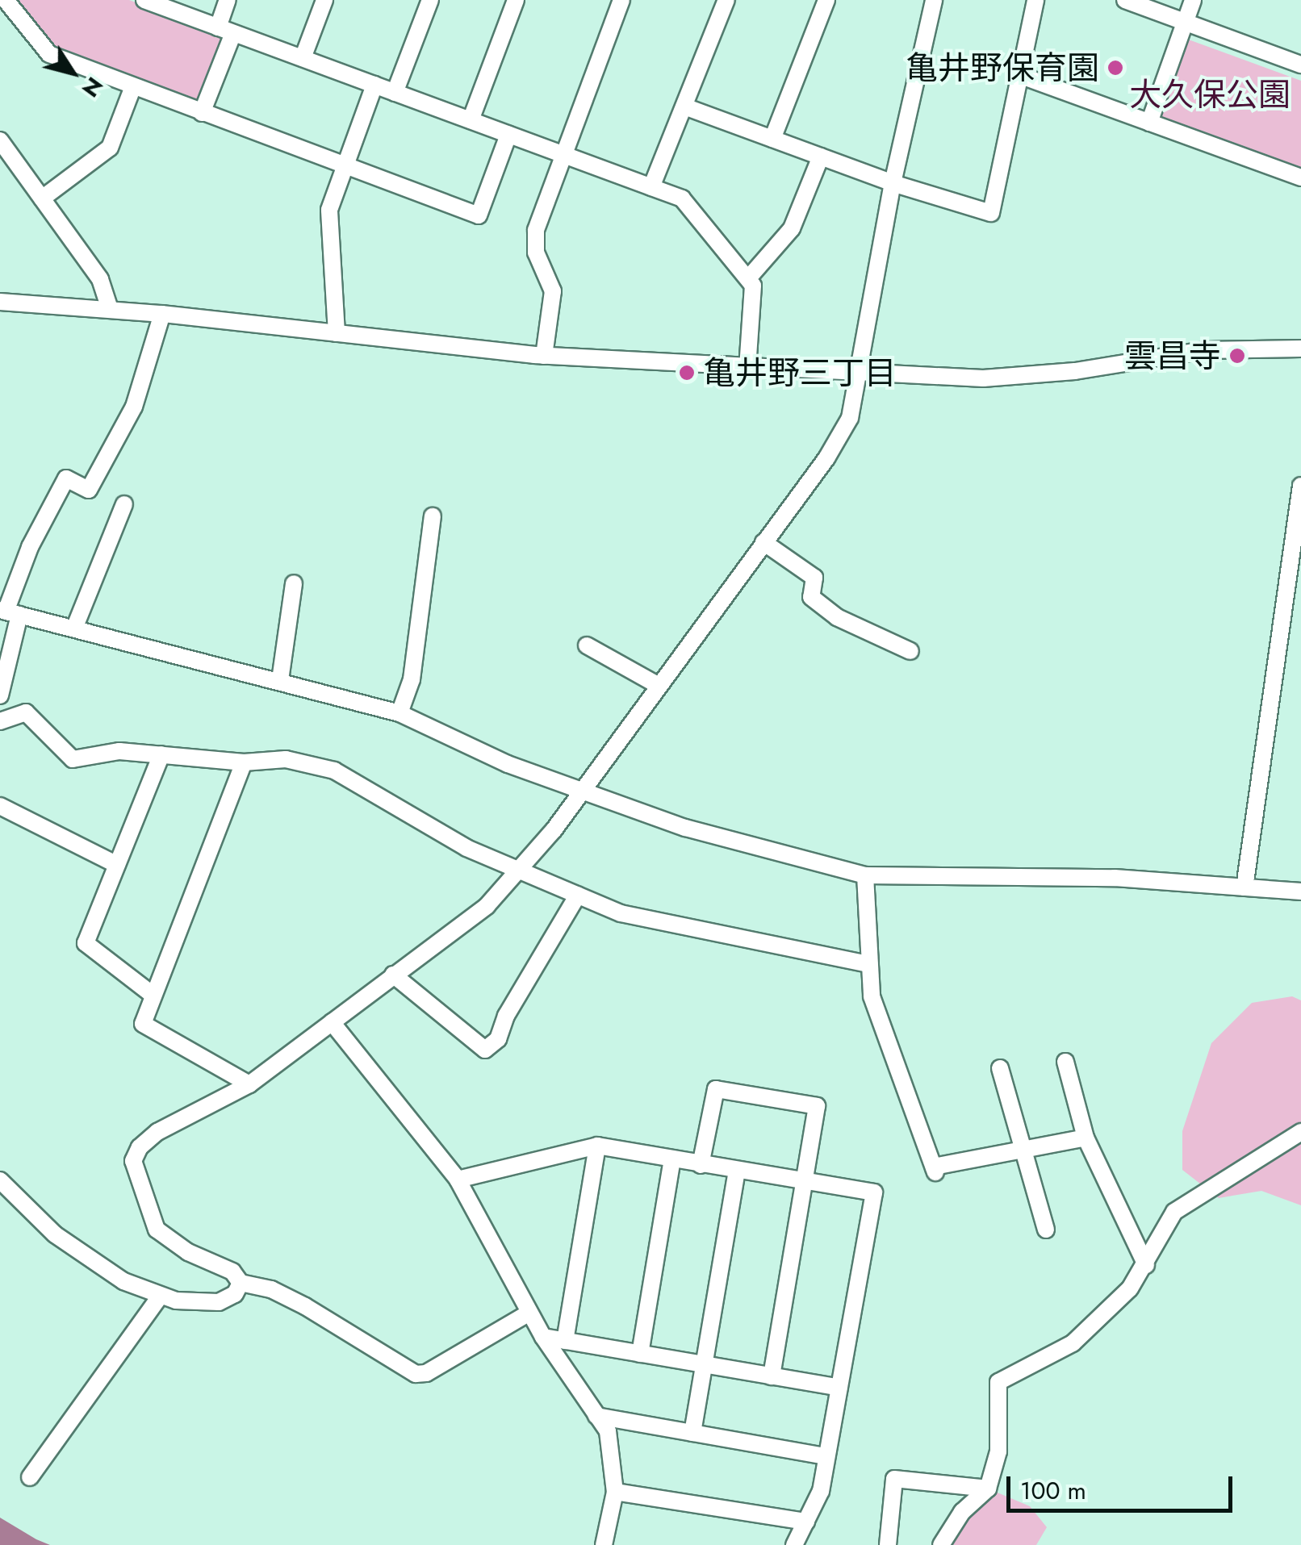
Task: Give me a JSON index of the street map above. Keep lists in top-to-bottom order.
{
  "parks": ["大久保公園"],
  "places": ["亀井野保育園", "雲昌寺", "亀井野三丁目"],
  "scale_bar": "100 m",
  "north": "bottom right"
}
